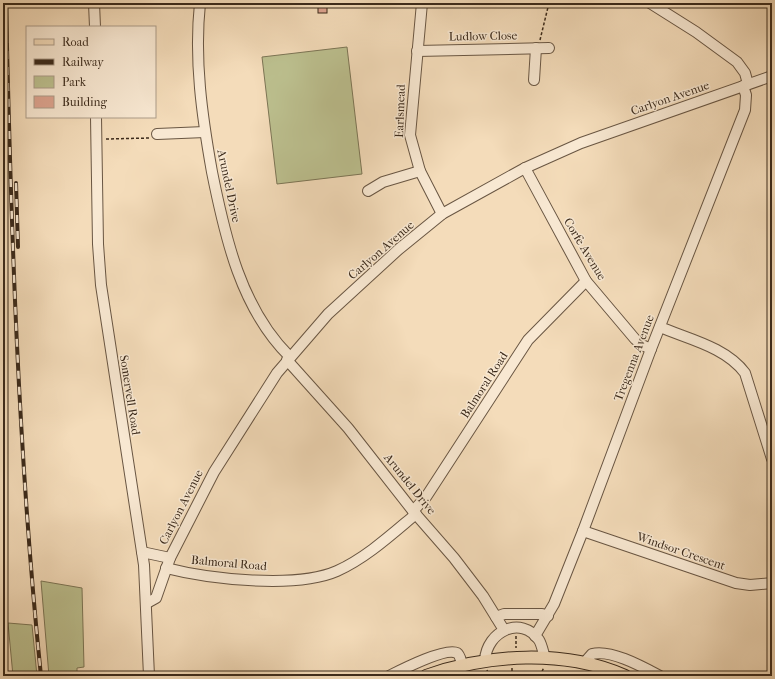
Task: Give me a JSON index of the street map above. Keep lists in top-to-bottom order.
{
  "streets": {
    "street": [
      "Ludlow Close",
      "Carlyon Avenue",
      "Earlsmead",
      "Arundel Drive",
      "Corfe Avenue",
      "Tregenna Avenue",
      "Balmoral Road",
      "Somervell Road",
      "Windsor Crescent"
    ]
  },
  "crossings": [
    ["Ludlow Close", "Earlsmead"],
    ["Carlyon Avenue", "Earlsmead"],
    ["Carlyon Avenue", "Arundel Drive"],
    ["Carlyon Avenue", "Corfe Avenue"],
    ["Carlyon Avenue", "Tregenna Avenue"],
    ["Carlyon Avenue", "Balmoral Road"],
    ["Carlyon Avenue", "Somervell Road"],
    ["Arundel Drive", "Balmoral Road"],
    ["Corfe Avenue", "Tregenna Avenue"],
    ["Corfe Avenue", "Balmoral Road"],
    ["Tregenna Avenue", "Windsor Crescent"],
    ["Balmoral Road", "Somervell Road"]
  ],
  "legend": [
    "Road",
    "Railway",
    "Park",
    "Building"
  ]
}
